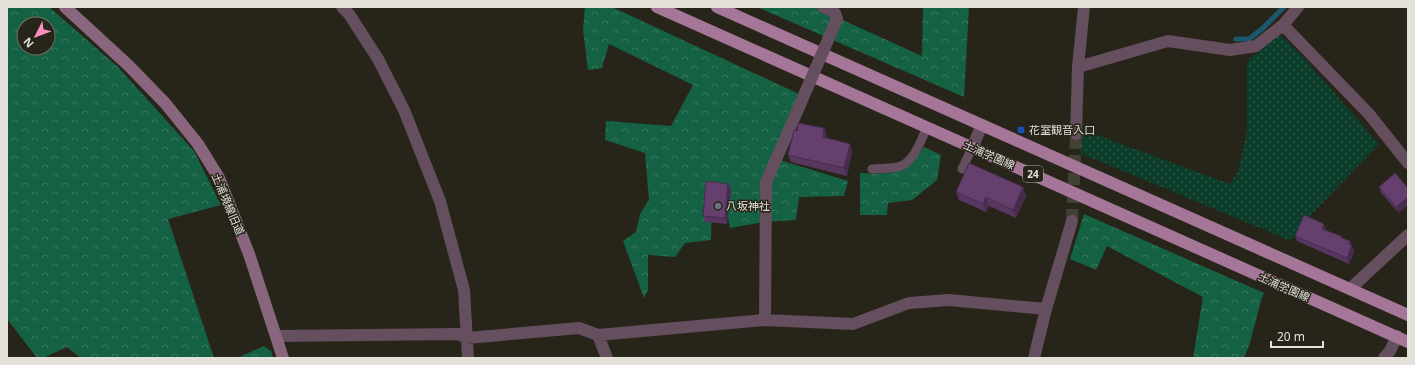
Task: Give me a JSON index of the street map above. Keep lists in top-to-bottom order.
{
  "streets": {
    "main road": ["土浦学園線", "24"],
    "street": ["土浦境線旧道"]
  },
  "places": {
    "transit": ["花室観音入口"],
    "other": ["八坂神社"]
  },
  "scale_bar": "20 m",
  "north": "bottom left"
}
